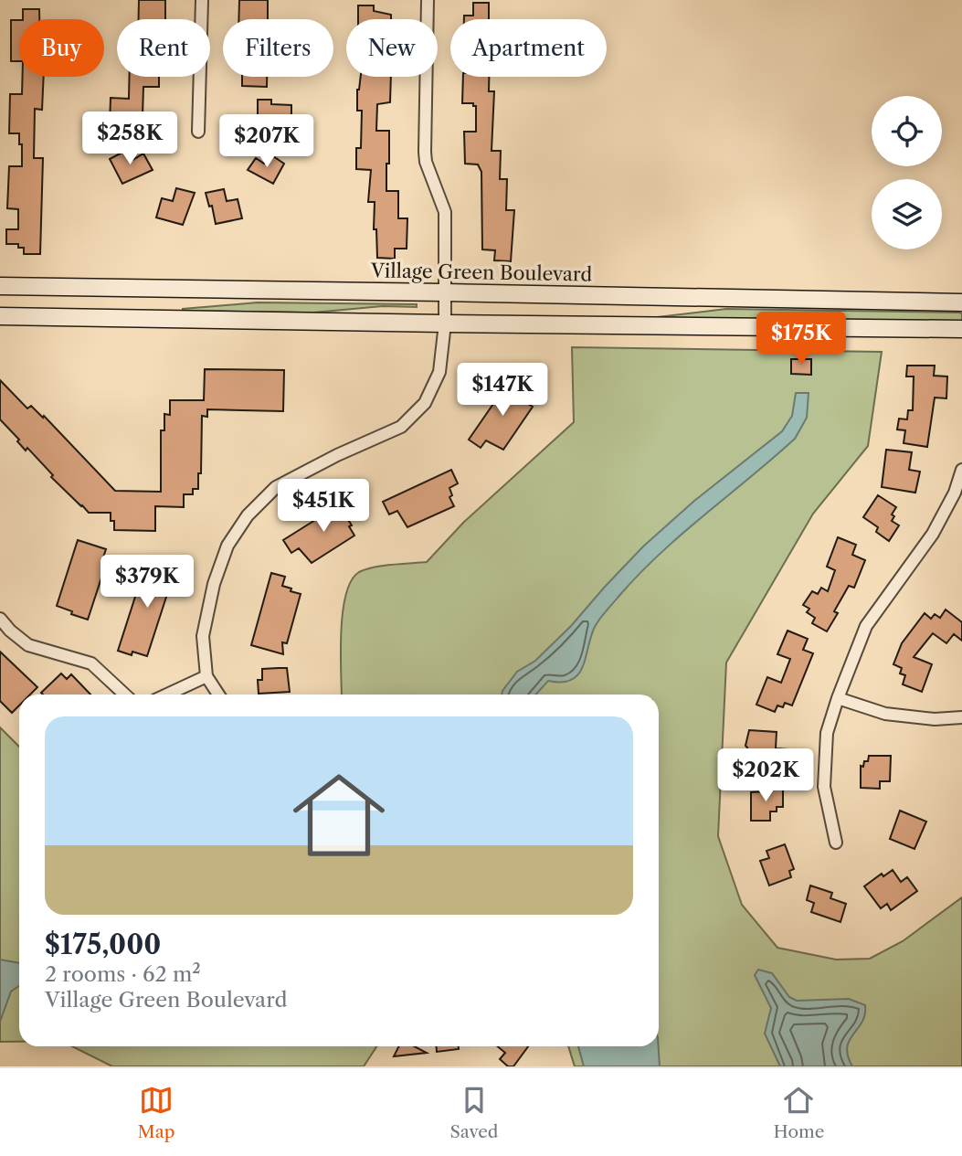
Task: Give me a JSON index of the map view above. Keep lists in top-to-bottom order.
{
  "streets": {
    "street": ["Village Green Boulevard"]
  },
  "page": {
    "chip": [
      "Buy",
      "Rent",
      "Filters",
      "New",
      "Apartment"
    ],
    "price": [
      "$258K",
      "$207K",
      "$175K",
      "$147K",
      "$451K",
      "$379K",
      "$202K"
    ],
    "list": [
      {
        "name": "$175,000",
        "note": "2 rooms · 62 m² · Village Green Boulevard"
      }
    ],
    "tabs": ["Map", "Saved", "Home"]
  }
}
